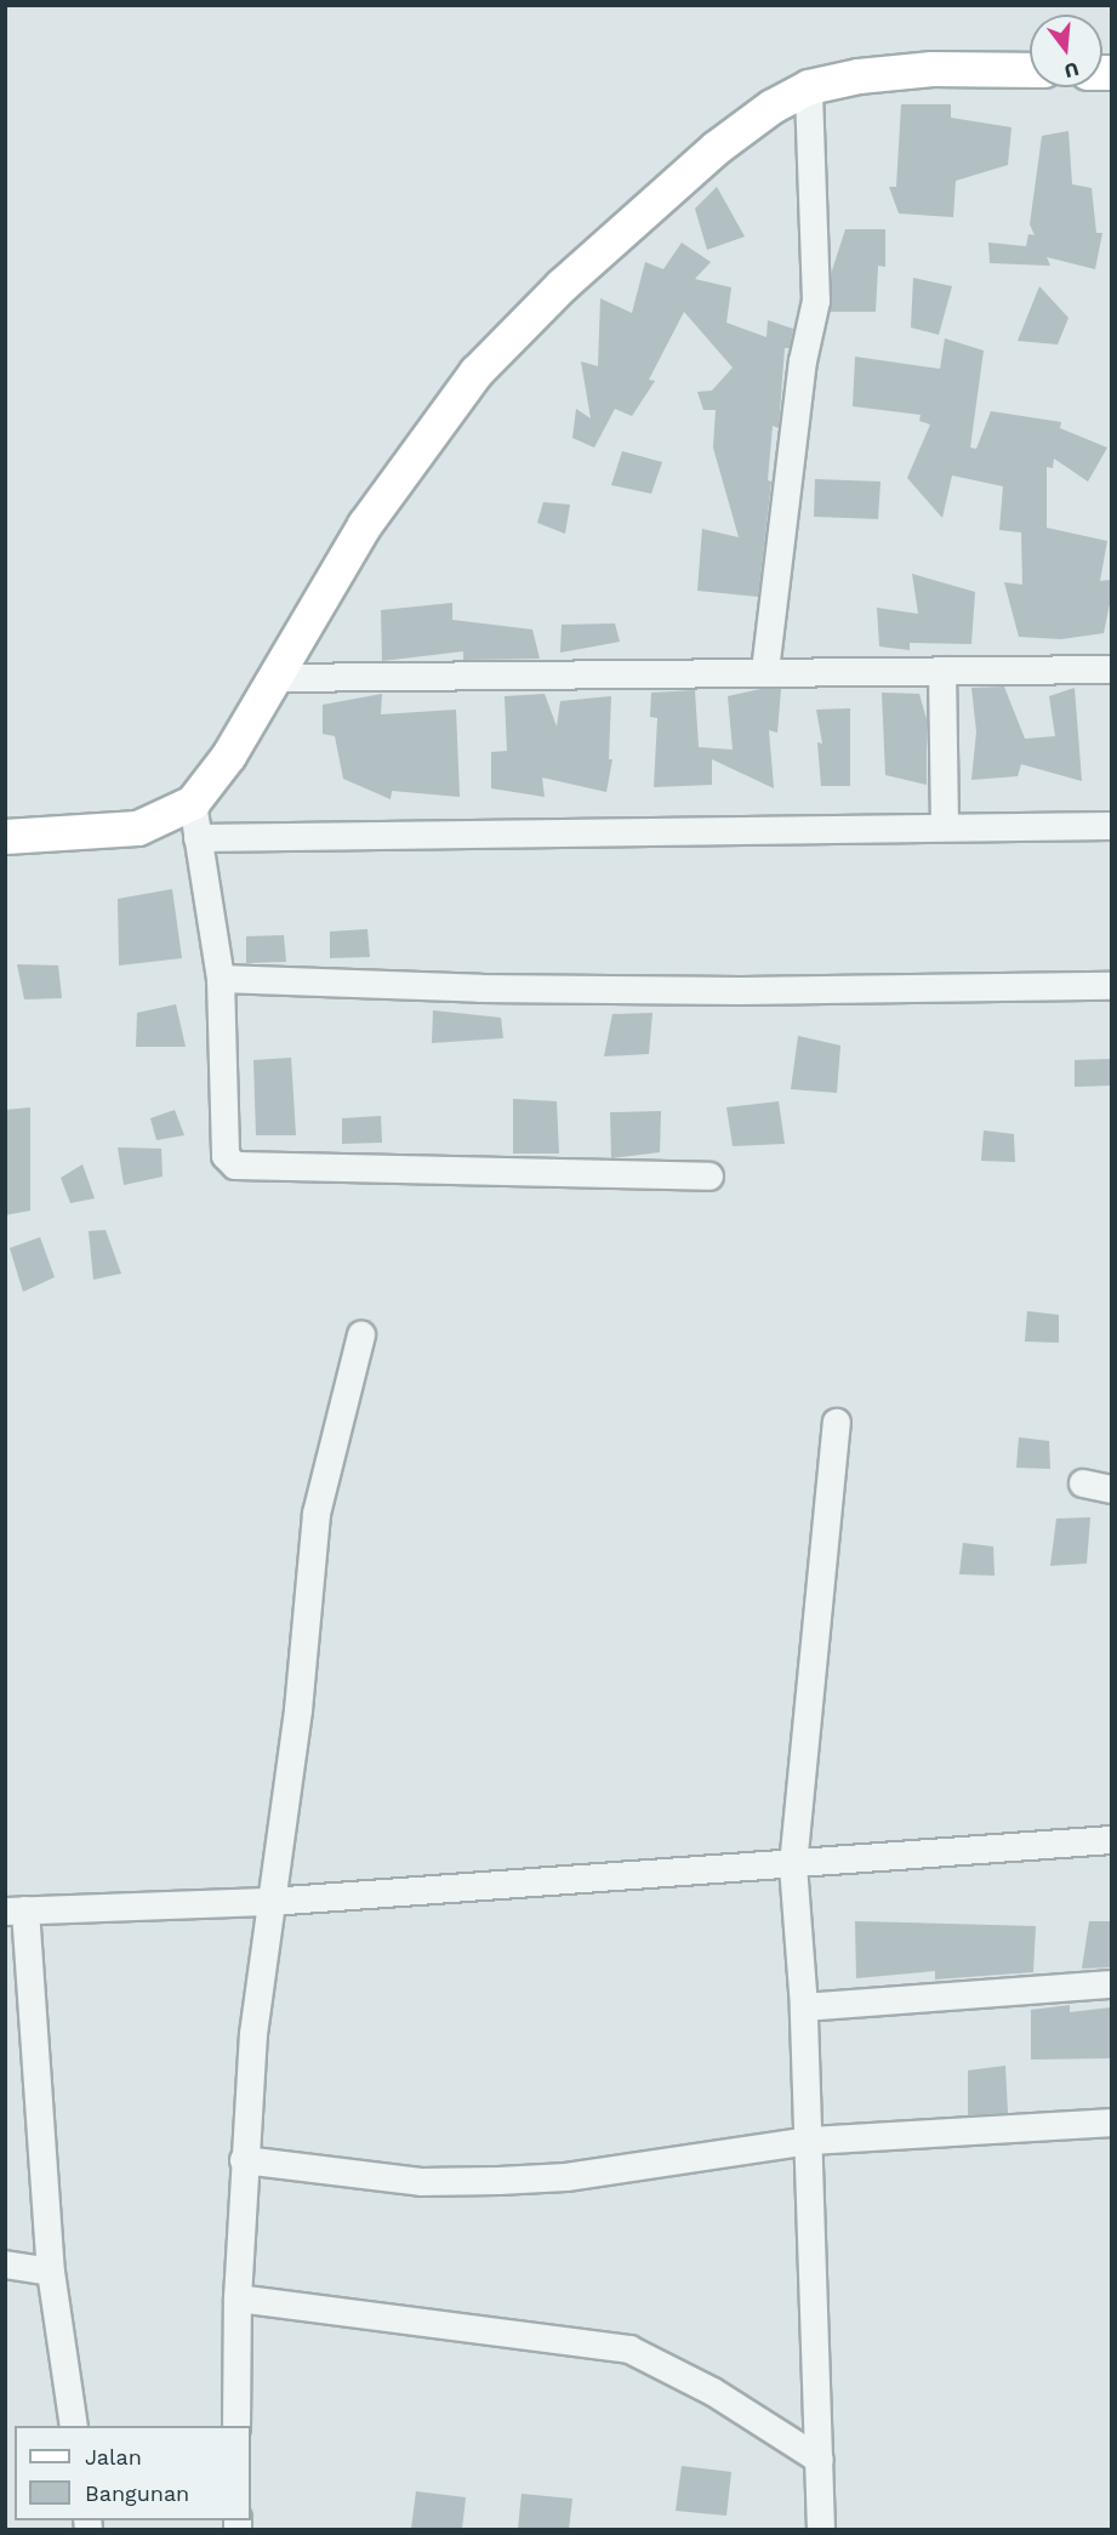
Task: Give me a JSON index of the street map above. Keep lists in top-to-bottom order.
{
  "legend": ["Jalan", "Bangunan"],
  "north": "bottom"
}
